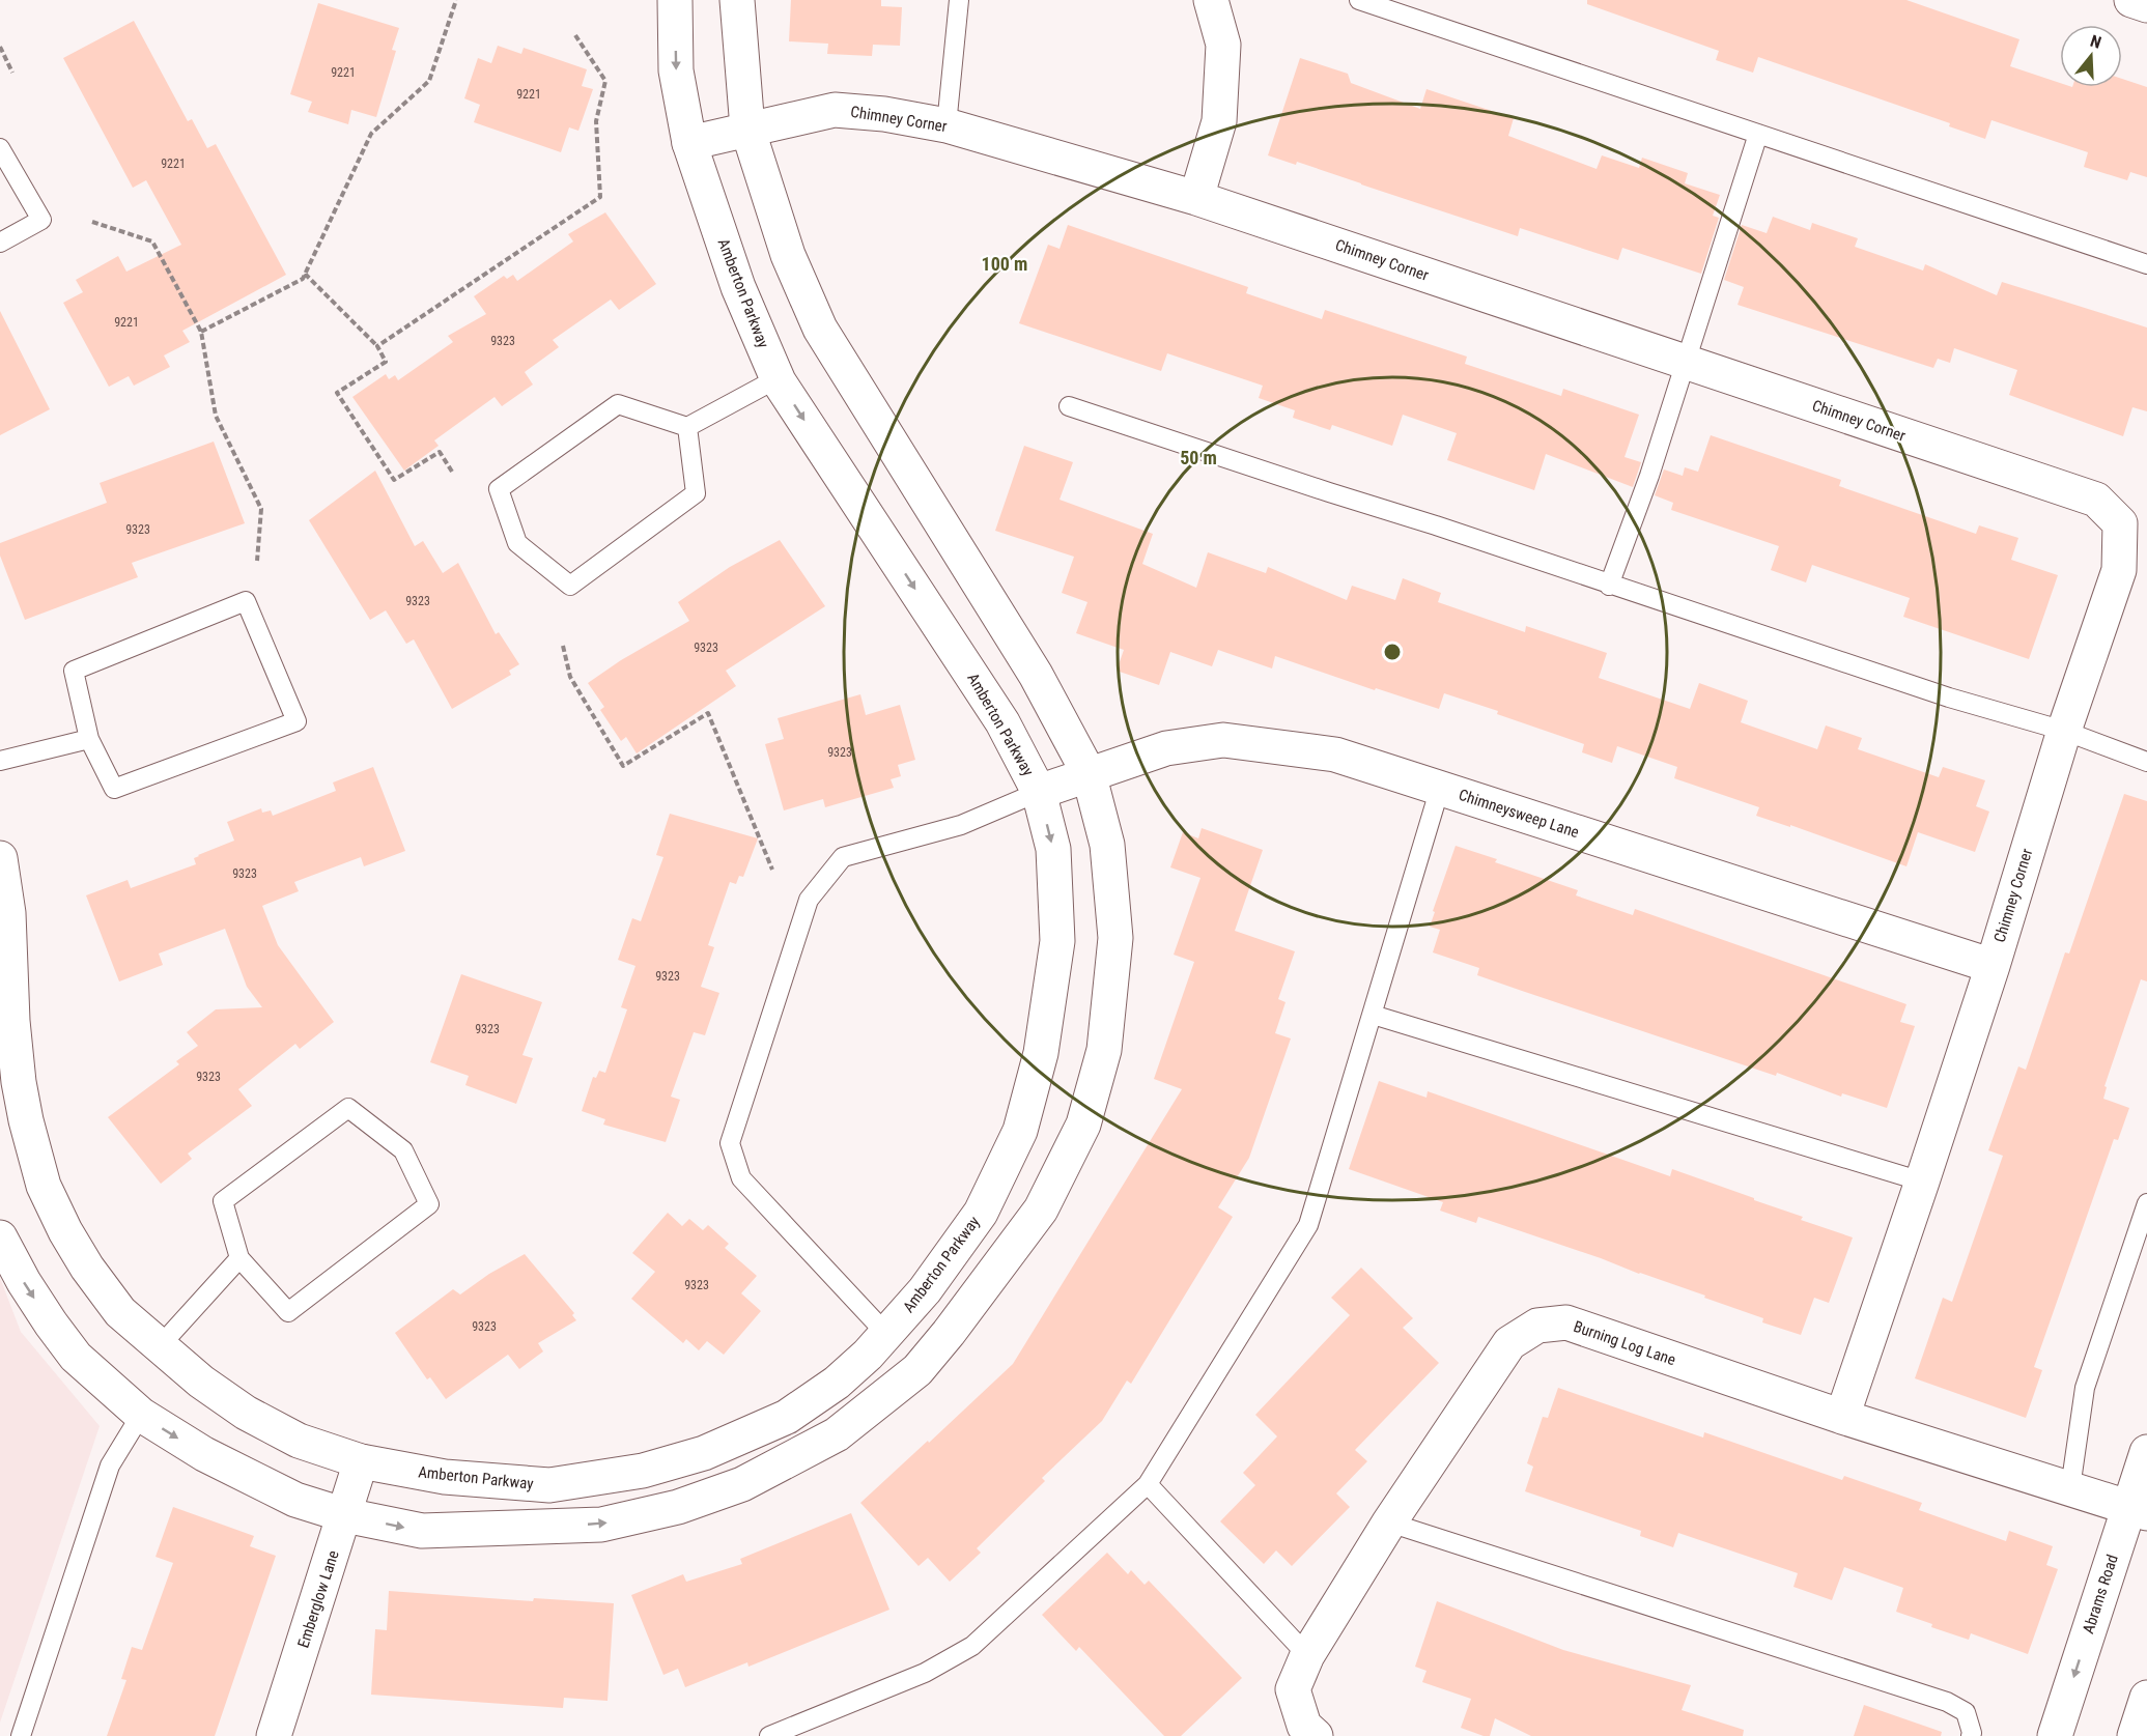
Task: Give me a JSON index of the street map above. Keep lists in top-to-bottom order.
{
  "streets": {
    "street": [
      "Chimney Corner",
      "Amberton Parkway",
      "Chimneysweep Lane",
      "Burning Log Lane",
      "Abrams Road",
      "Emberglow Lane"
    ]
  },
  "crossings": [
    ["Chimney Corner", "Amberton Parkway"],
    ["Chimney Corner", "Chimneysweep Lane"],
    ["Chimney Corner", "Burning Log Lane"],
    ["Amberton Parkway", "Chimneysweep Lane"],
    ["Amberton Parkway", "Emberglow Lane"],
    ["Burning Log Lane", "Abrams Road"]
  ],
  "one_way": ["Abrams Road"],
  "house_numbers": [
    "9221",
    "9221",
    "9221",
    "9221",
    "9323",
    "9323",
    "9323",
    "9323",
    "9323",
    "9323",
    "9323",
    "9323",
    "9323",
    "9323",
    "9323"
  ],
  "north": "top",
  "rings": ["100 m", "50 m"]
}
